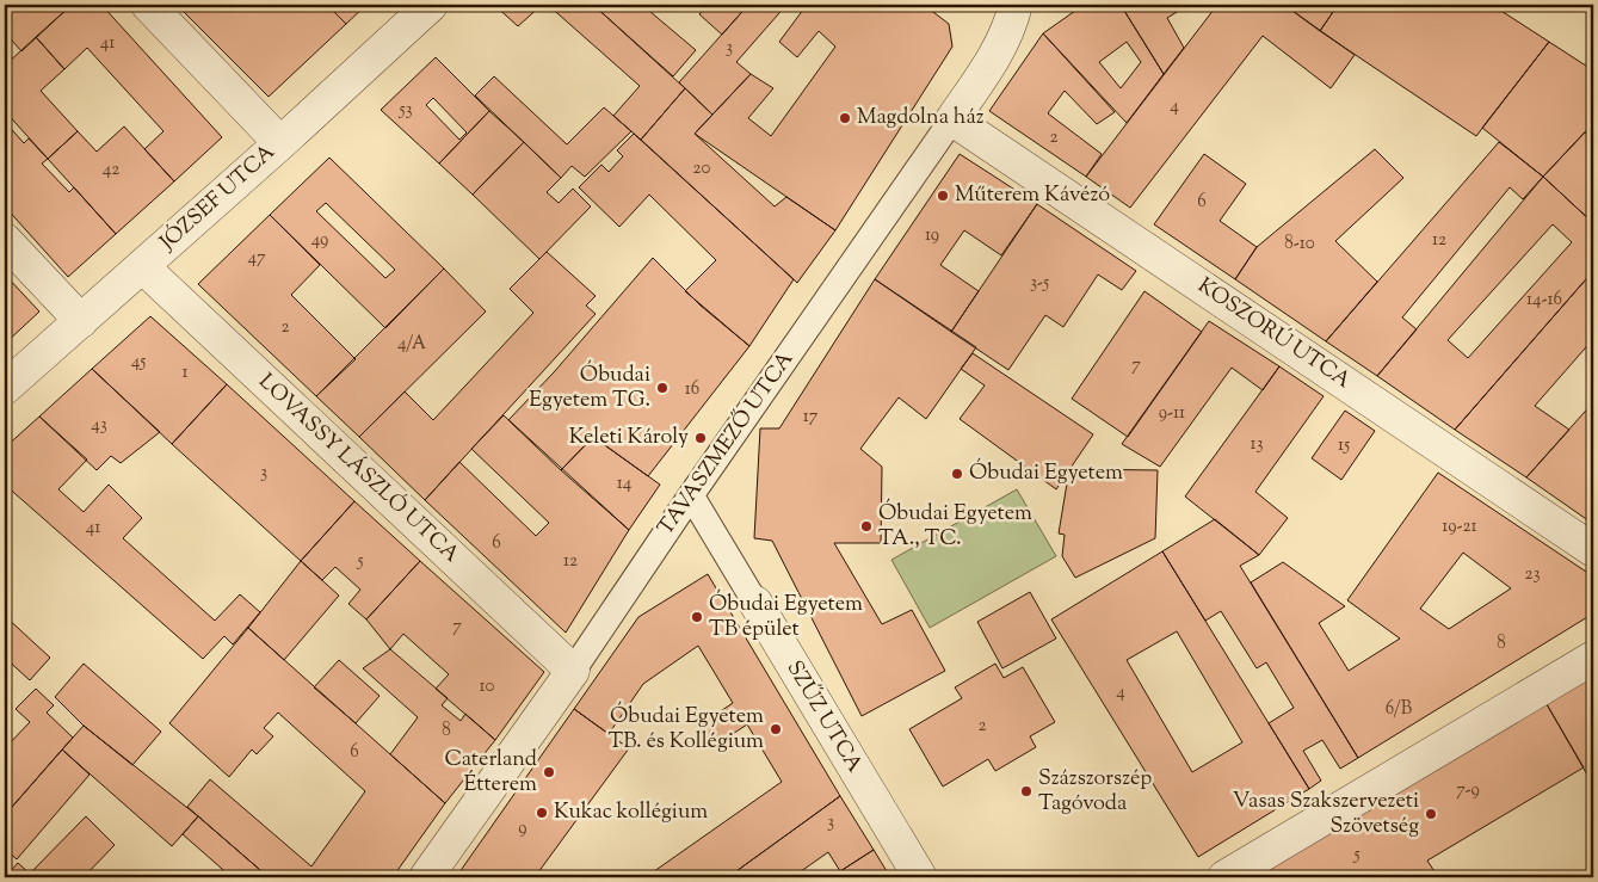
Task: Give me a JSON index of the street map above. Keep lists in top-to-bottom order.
{
  "streets": {
    "street": [
      "JÓZSEF UTCA",
      "KOSZORÚ UTCA",
      "TAVASZMEZŐ UTCA",
      "LOVASSY LÁSZLÓ UTCA",
      "SZŰZ UTCA"
    ]
  },
  "crossings": [
    ["JÓZSEF UTCA", "LOVASSY LÁSZLÓ UTCA"],
    ["KOSZORÚ UTCA", "TAVASZMEZŐ UTCA"],
    ["TAVASZMEZŐ UTCA", "LOVASSY LÁSZLÓ UTCA"],
    ["TAVASZMEZŐ UTCA", "SZŰZ UTCA"]
  ],
  "places": [
    "Magdolna ház",
    "Műterem Kávézó",
    "Óbudai Egyetem TG.",
    "Keleti Károly",
    "Óbudai Egyetem",
    "Óbudai Egyetem TA., TC.",
    "Óbudai Egyetem TB épület",
    "Óbudai Egyetem TB. és Kollégium",
    "Caterland Étterem",
    "Százszorszép Tagóvoda",
    "Kukac kollégium",
    "Vasas Szakszervezeti Szövetség"
  ],
  "house_numbers": [
    "41",
    "3",
    "4",
    "53",
    "2",
    "20",
    "42",
    "6",
    "19",
    "49",
    "12",
    "8-10",
    "47",
    "3-5",
    "14-16",
    "2",
    "4/A",
    "45",
    "7",
    "1",
    "16",
    "9-11",
    "17",
    "43",
    "13",
    "15",
    "3",
    "14",
    "19-21",
    "41",
    "6",
    "5",
    "12",
    "23",
    "7",
    "8",
    "10",
    "4",
    "6/B",
    "2",
    "8",
    "6",
    "7-9",
    "3",
    "9",
    "5"
  ]
}
